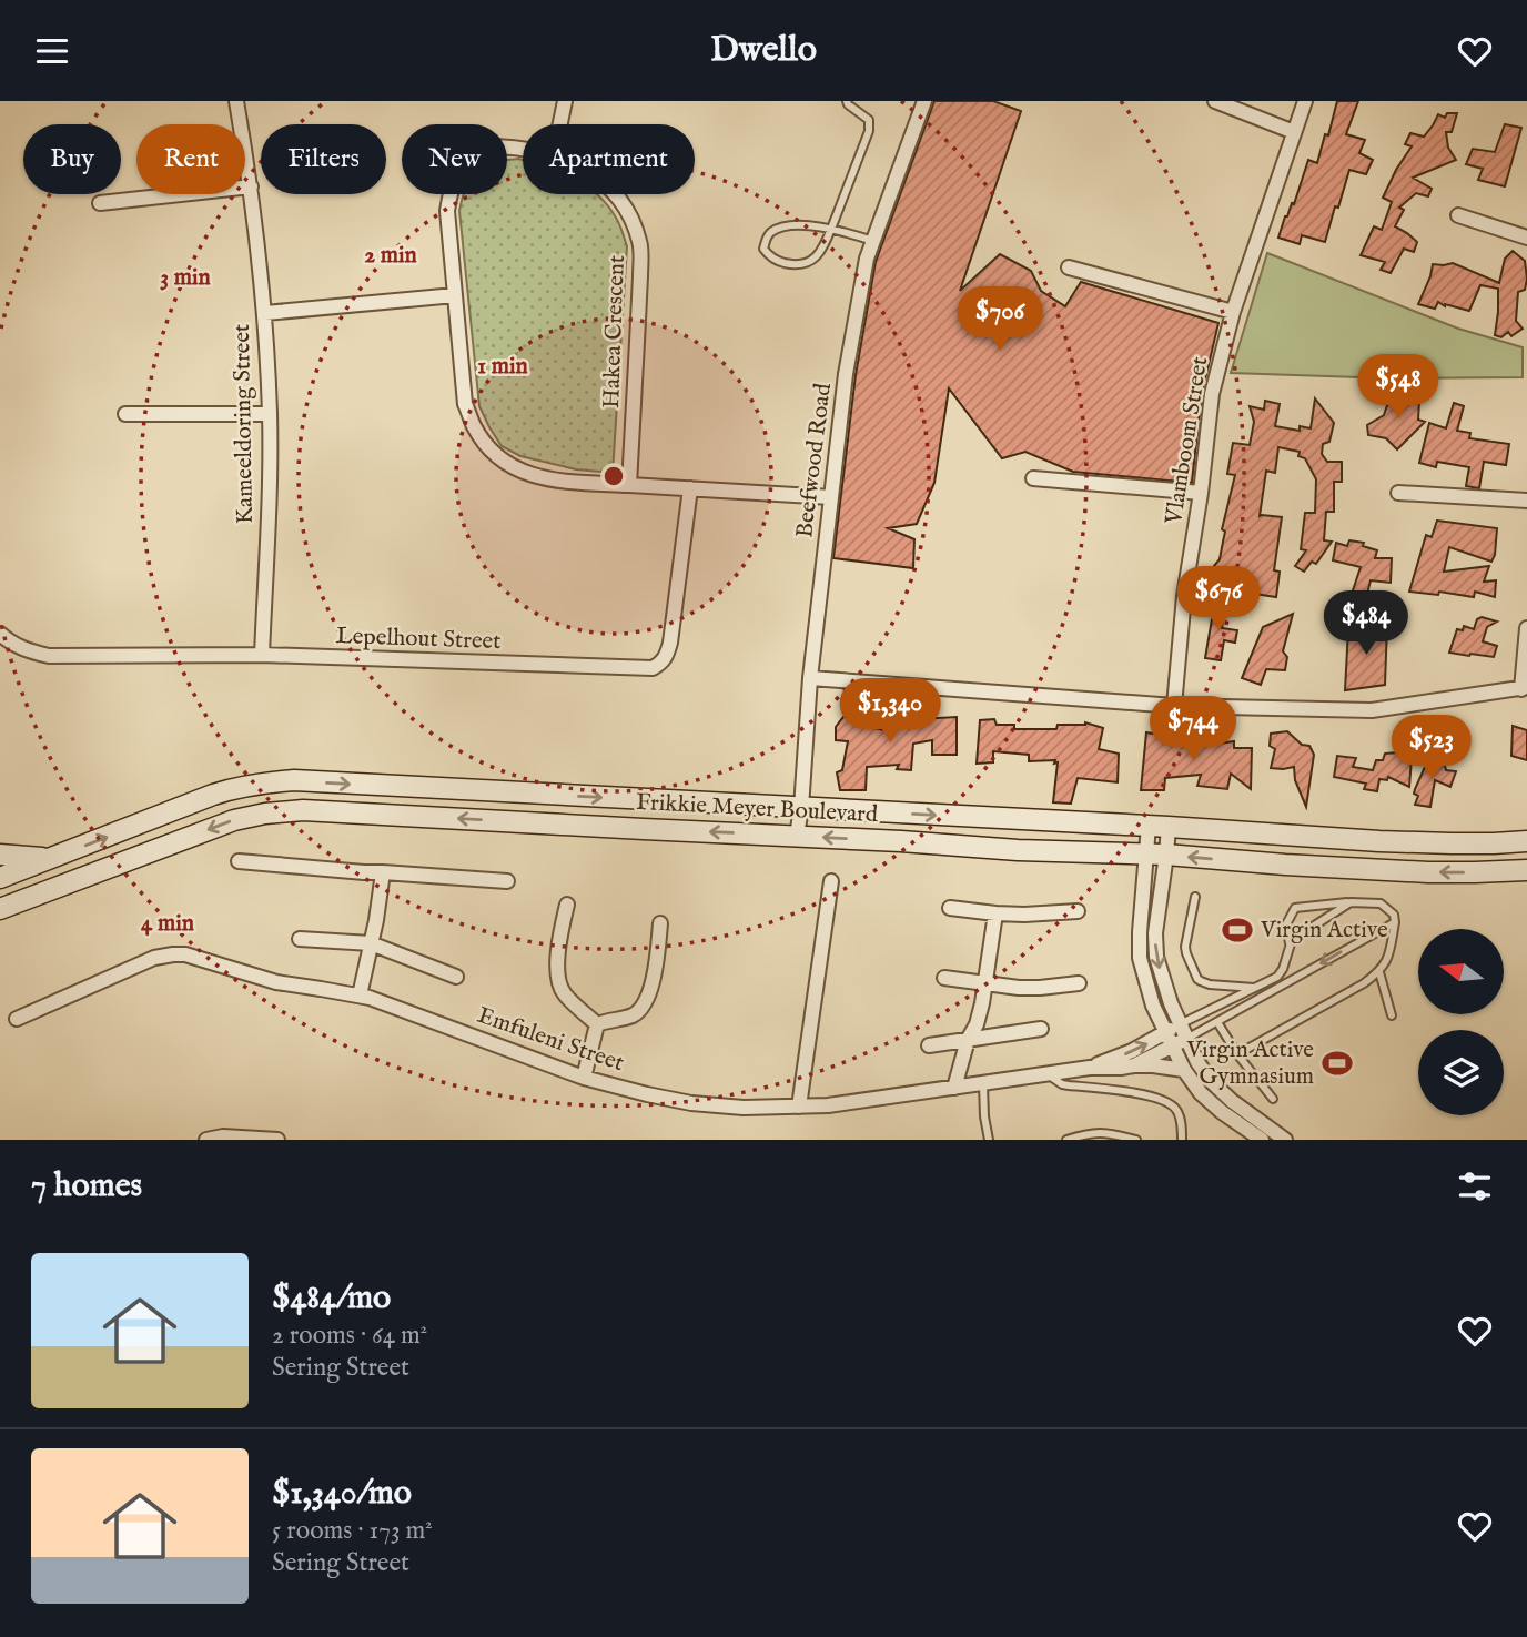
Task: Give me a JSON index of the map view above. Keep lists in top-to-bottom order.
{
  "streets": {
    "street": [
      "Hakea Crescent",
      "Kameeldoring Street",
      "Vlamboom Street",
      "Beefwood Road",
      "Lepelhout Street",
      "Frikkie Meyer Boulevard",
      "Emfuleni Street"
    ]
  },
  "crossings": [
    ["Hakea Crescent", "Beefwood Road"],
    ["Hakea Crescent", "Lepelhout Street"],
    ["Kameeldoring Street", "Lepelhout Street"],
    ["Beefwood Road", "Frikkie Meyer Boulevard"]
  ],
  "places": {
    "sports": ["Virgin Active", "Virgin Active Gymnasium"]
  },
  "north": "left",
  "page": {
    "header": "Dwello",
    "chip": [
      "Buy",
      "Rent",
      "Filters",
      "New",
      "Apartment"
    ],
    "price": [
      "$706",
      "$548",
      "$676",
      "$484",
      "$1,340",
      "$744",
      "$523"
    ],
    "heading": "7 homes",
    "list": [
      {
        "name": "$484/mo",
        "note": "2 rooms · 64 m² · Sering Street"
      },
      {
        "name": "$1,340/mo",
        "note": "5 rooms · 173 m² · Sering Street"
      }
    ]
  },
  "rings": [
    "2 min",
    "3 min",
    "1 min",
    "4 min"
  ]
}
